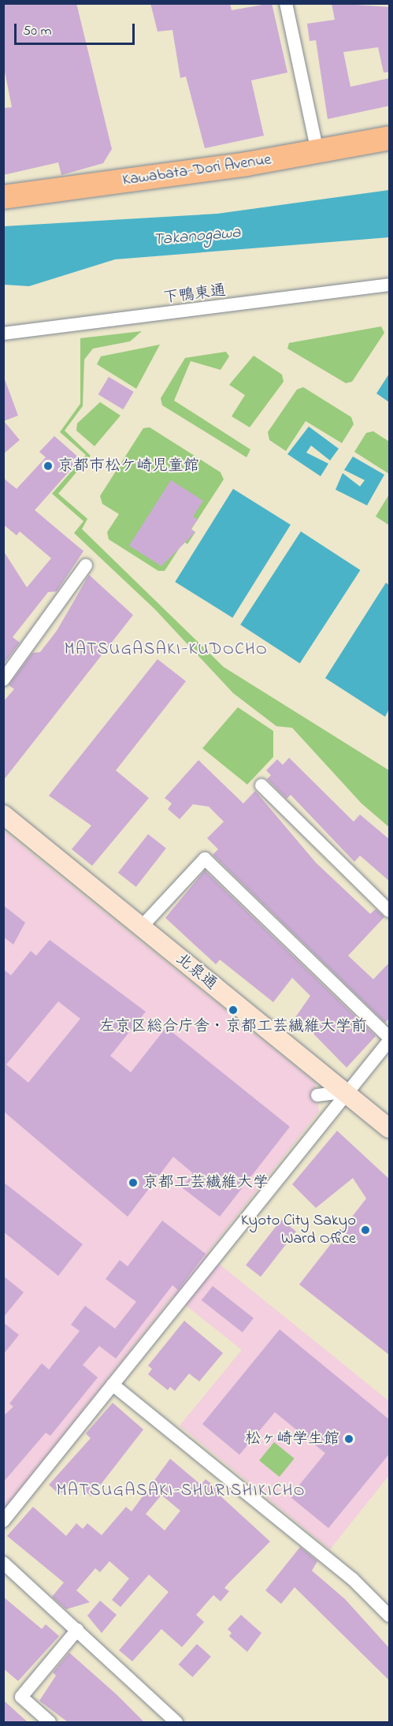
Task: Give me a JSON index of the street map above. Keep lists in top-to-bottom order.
{
  "streets": {
    "highway": ["Kawabata-Dori Avenue"],
    "street": ["下鴨東通", "北泉通"]
  },
  "districts": ["MATSUGASAKI-KUDOCHO", "MATSUGASAKI-SHURISHIKICHO"],
  "water": ["Takanogawa"],
  "places": [
    "京都市松ケ崎児童館",
    "左京区総合庁舎・京都工芸繊維大学前",
    "京都工芸繊維大学",
    "Kyoto City Sakyo Ward Office",
    "松ヶ崎学生館"
  ],
  "scale_bar": "50 m"
}
